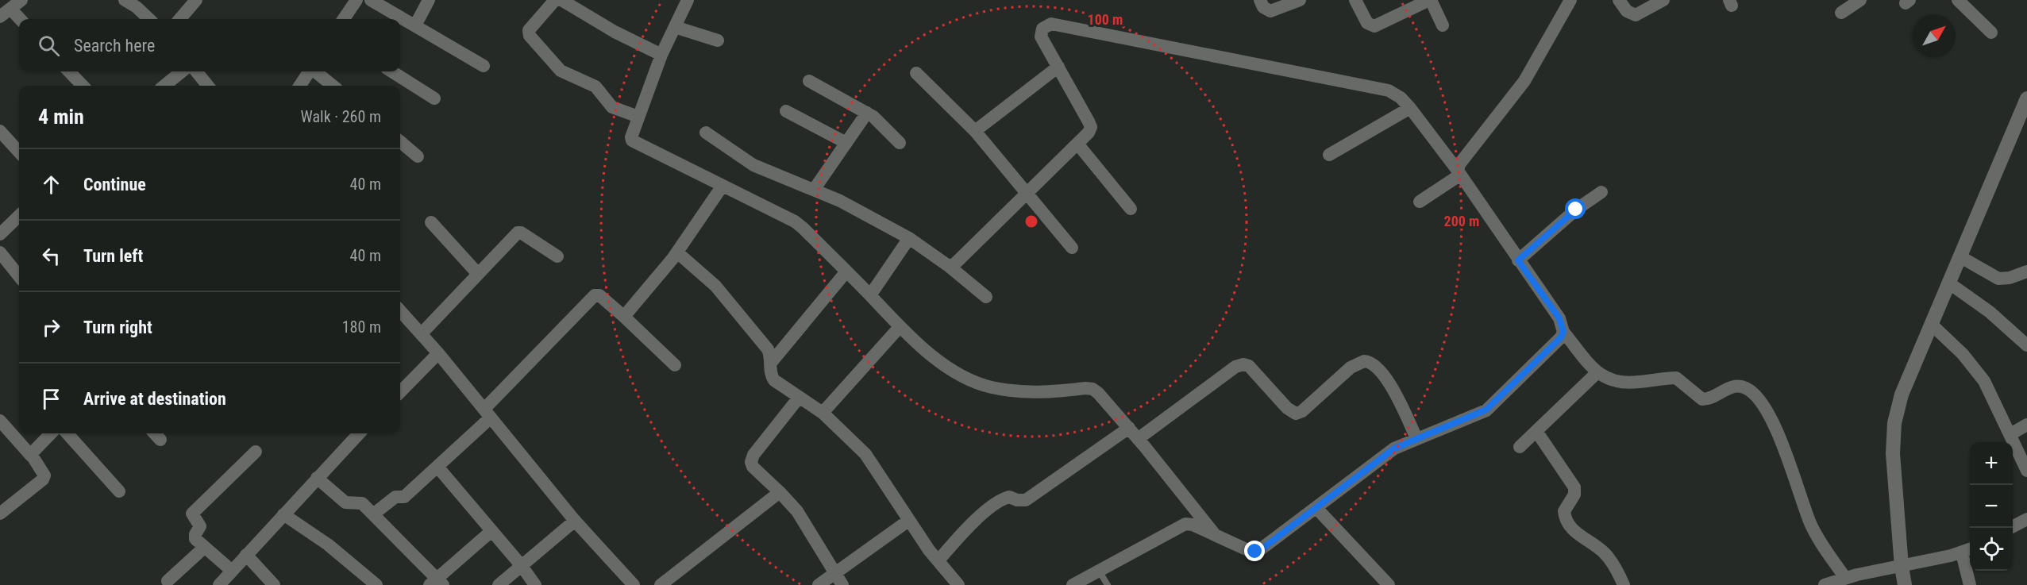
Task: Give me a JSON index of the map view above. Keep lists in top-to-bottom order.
{
  "north": "top right",
  "page": {
    "search": "Search here",
    "heading": ["4 min", "Walk · 260 m"],
    "list": [
      ["Continue", "40 m"],
      ["Turn left", "40 m"],
      ["Turn right", "180 m"],
      "Arrive at destination"
    ],
    "map_buttons": ["+", "−"]
  },
  "rings": ["100 m", "200 m"]
}
